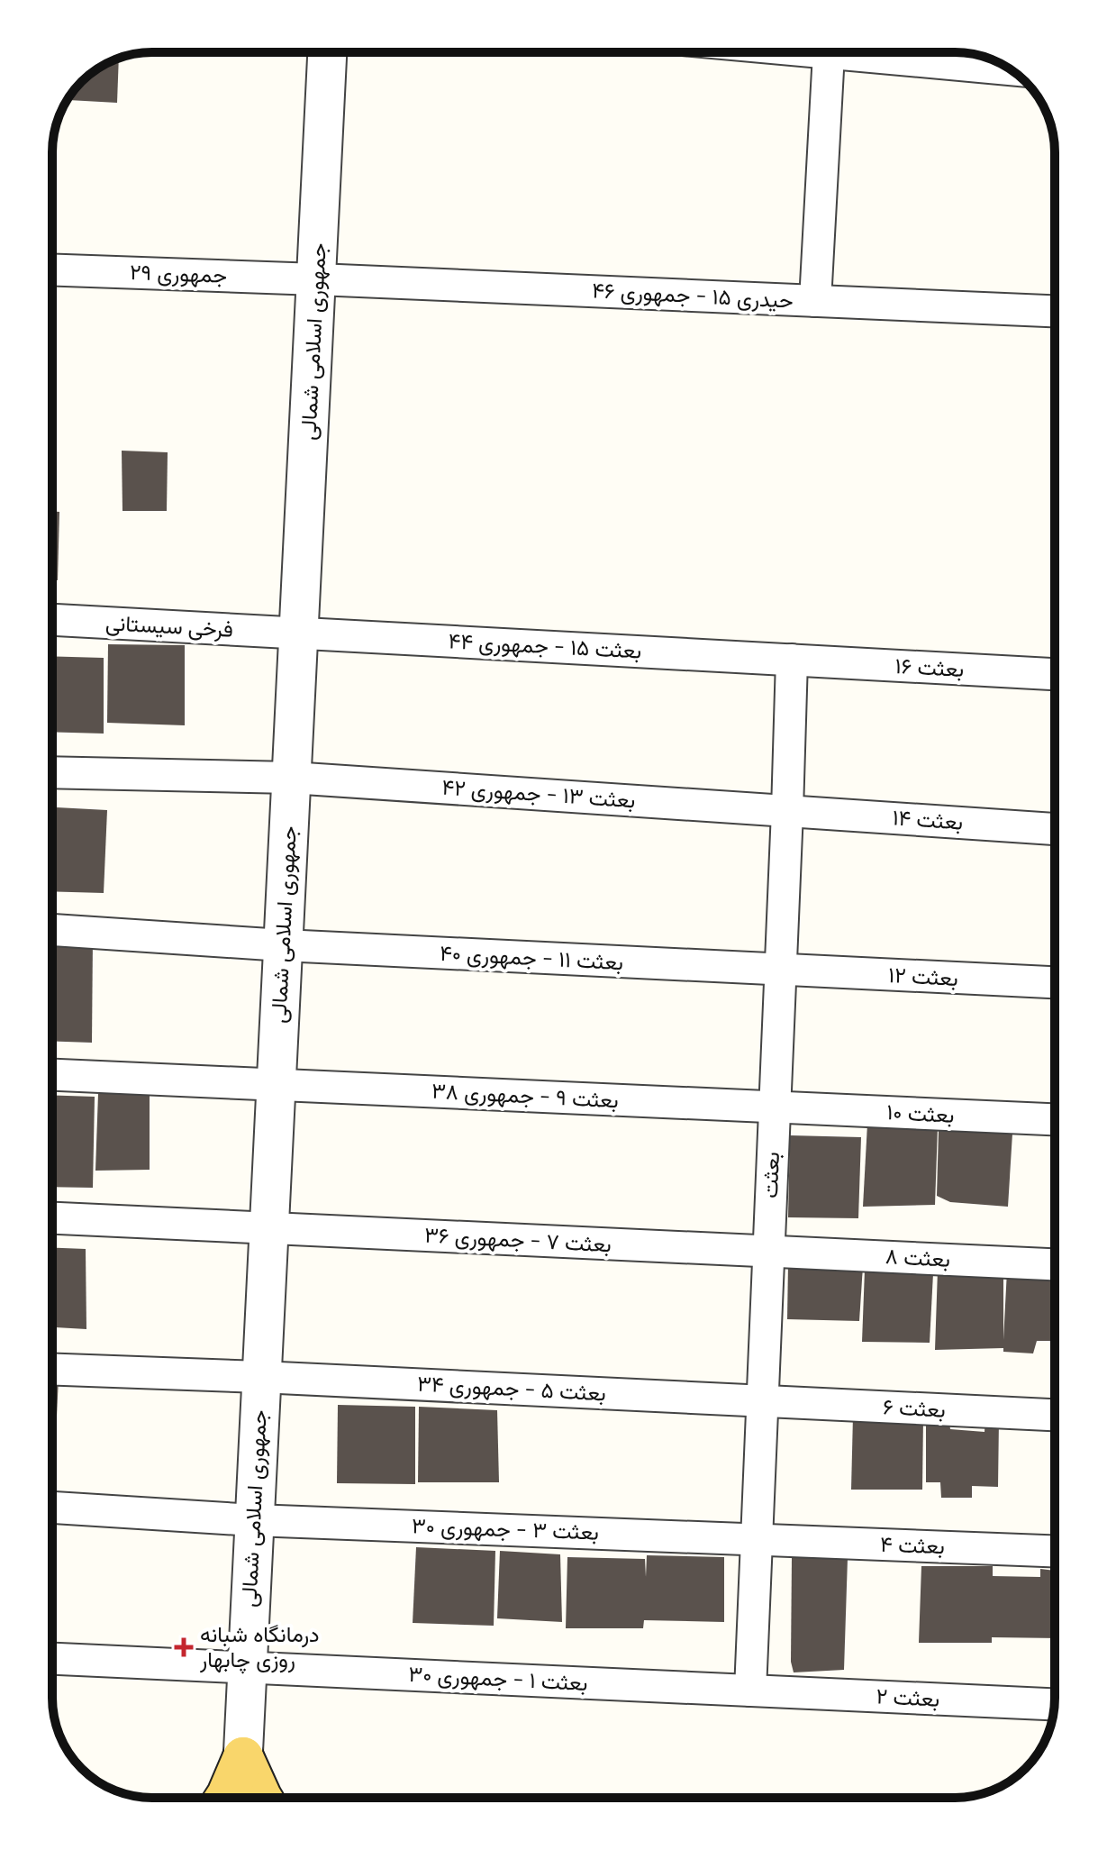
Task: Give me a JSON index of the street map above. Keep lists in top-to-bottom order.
{
  "streets": {
    "street": [
      "جمهوری ۲۹",
      "حیدری ۱۵ - جمهوری ۴۶",
      "جمهوری اسلامی شمالی",
      "فرخی سیستانی",
      "بعثت ۱۵ - جمهوری ۴۴",
      "بعثت ۱۶",
      "بعثت ۱۳ - جمهوری ۴۲",
      "بعثت ۱۴",
      "بعثت ۱۱ - جمهوری ۴۰",
      "بعثت ۱۲",
      "بعثت ۹ - جمهوری ۳۸",
      "بعثت ۱۰",
      "بعثت",
      "بعثت ۷ - جمهوری ۳۶",
      "بعثت ۸",
      "بعثت ۵ - جمهوری ۳۴",
      "بعثت ۶",
      "بعثت ۳ - جمهوری ۳۰",
      "بعثت ۴",
      "بعثت ۱ - جمهوری ۳۰",
      "بعثت ۲"
    ]
  },
  "crossings": [
    ["جمهوری ۲۹", "حیدری ۱۵ - جمهوری ۴۶"],
    ["جمهوری ۲۹", "جمهوری اسلامی شمالی"],
    ["حیدری ۱۵ - جمهوری ۴۶", "جمهوری اسلامی شمالی"],
    ["جمهوری اسلامی شمالی", "فرخی سیستانی"],
    ["جمهوری اسلامی شمالی", "بعثت ۱۵ - جمهوری ۴۴"],
    ["جمهوری اسلامی شمالی", "بعثت ۱۳ - جمهوری ۴۲"],
    ["جمهوری اسلامی شمالی", "بعثت ۱۱ - جمهوری ۴۰"],
    ["جمهوری اسلامی شمالی", "بعثت ۹ - جمهوری ۳۸"],
    ["جمهوری اسلامی شمالی", "بعثت ۷ - جمهوری ۳۶"],
    ["جمهوری اسلامی شمالی", "بعثت ۵ - جمهوری ۳۴"],
    ["جمهوری اسلامی شمالی", "بعثت ۳ - جمهوری ۳۰"],
    ["جمهوری اسلامی شمالی", "بعثت ۱ - جمهوری ۳۰"],
    ["فرخی سیستانی", "بعثت ۱۵ - جمهوری ۴۴"],
    ["بعثت ۱۵ - جمهوری ۴۴", "بعثت ۱۶"],
    ["بعثت ۱۵ - جمهوری ۴۴", "بعثت"],
    ["بعثت ۱۶", "بعثت"],
    ["بعثت ۱۳ - جمهوری ۴۲", "بعثت ۱۴"],
    ["بعثت ۱۳ - جمهوری ۴۲", "بعثت"],
    ["بعثت ۱۴", "بعثت"],
    ["بعثت ۱۱ - جمهوری ۴۰", "بعثت ۱۲"],
    ["بعثت ۱۱ - جمهوری ۴۰", "بعثت"],
    ["بعثت ۱۲", "بعثت"],
    ["بعثت ۹ - جمهوری ۳۸", "بعثت ۱۰"],
    ["بعثت ۹ - جمهوری ۳۸", "بعثت"],
    ["بعثت ۱۰", "بعثت"],
    ["بعثت", "بعثت ۷ - جمهوری ۳۶"],
    ["بعثت", "بعثت ۸"],
    ["بعثت", "بعثت ۵ - جمهوری ۳۴"],
    ["بعثت", "بعثت ۶"],
    ["بعثت", "بعثت ۳ - جمهوری ۳۰"],
    ["بعثت", "بعثت ۴"],
    ["بعثت", "بعثت ۱ - جمهوری ۳۰"],
    ["بعثت", "بعثت ۲"],
    ["بعثت ۷ - جمهوری ۳۶", "بعثت ۸"],
    ["بعثت ۵ - جمهوری ۳۴", "بعثت ۶"],
    ["بعثت ۳ - جمهوری ۳۰", "بعثت ۴"],
    ["بعثت ۱ - جمهوری ۳۰", "بعثت ۲"]
  ],
  "places": {
    "health": ["درمانگاه شبانه روزی چابهار"]
  }
}
